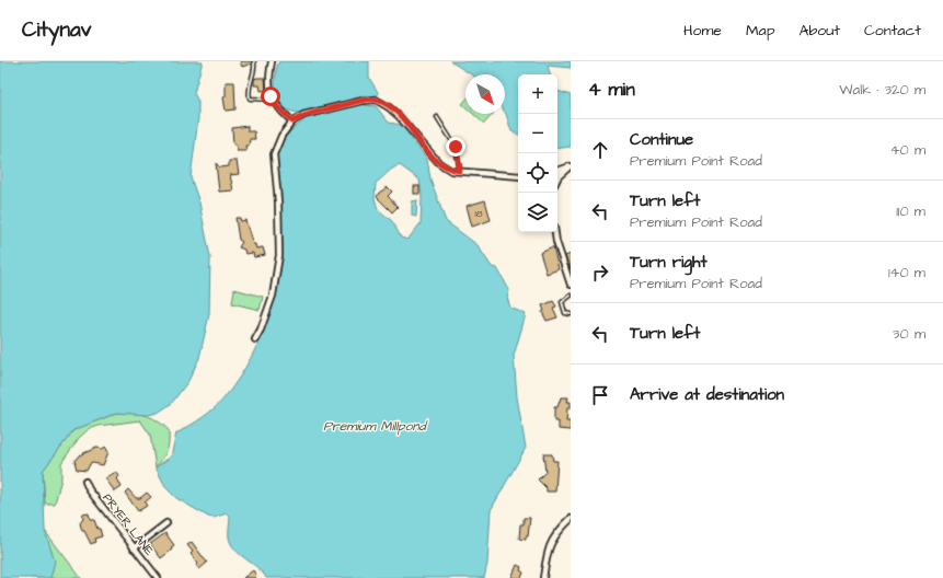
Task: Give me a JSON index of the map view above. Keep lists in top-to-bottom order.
{
  "streets": {
    "street": ["PRYER LANE"]
  },
  "water": ["Premium Millpond"],
  "house_numbers": ["18"],
  "north": "bottom right",
  "page": {
    "header": "Citynav",
    "nav": [
      "Home",
      "Map",
      "About",
      "Contact"
    ],
    "heading": ["4 min", "Walk · 320 m"],
    "map_buttons": ["+", "−"],
    "list": [
      ["Continue", "Premium Point Road", "40 m"],
      ["Turn left", "Premium Point Road", "110 m"],
      ["Turn right", "Premium Point Road", "140 m"],
      ["Turn left", "30 m"],
      "Arrive at destination"
    ]
  }
}
